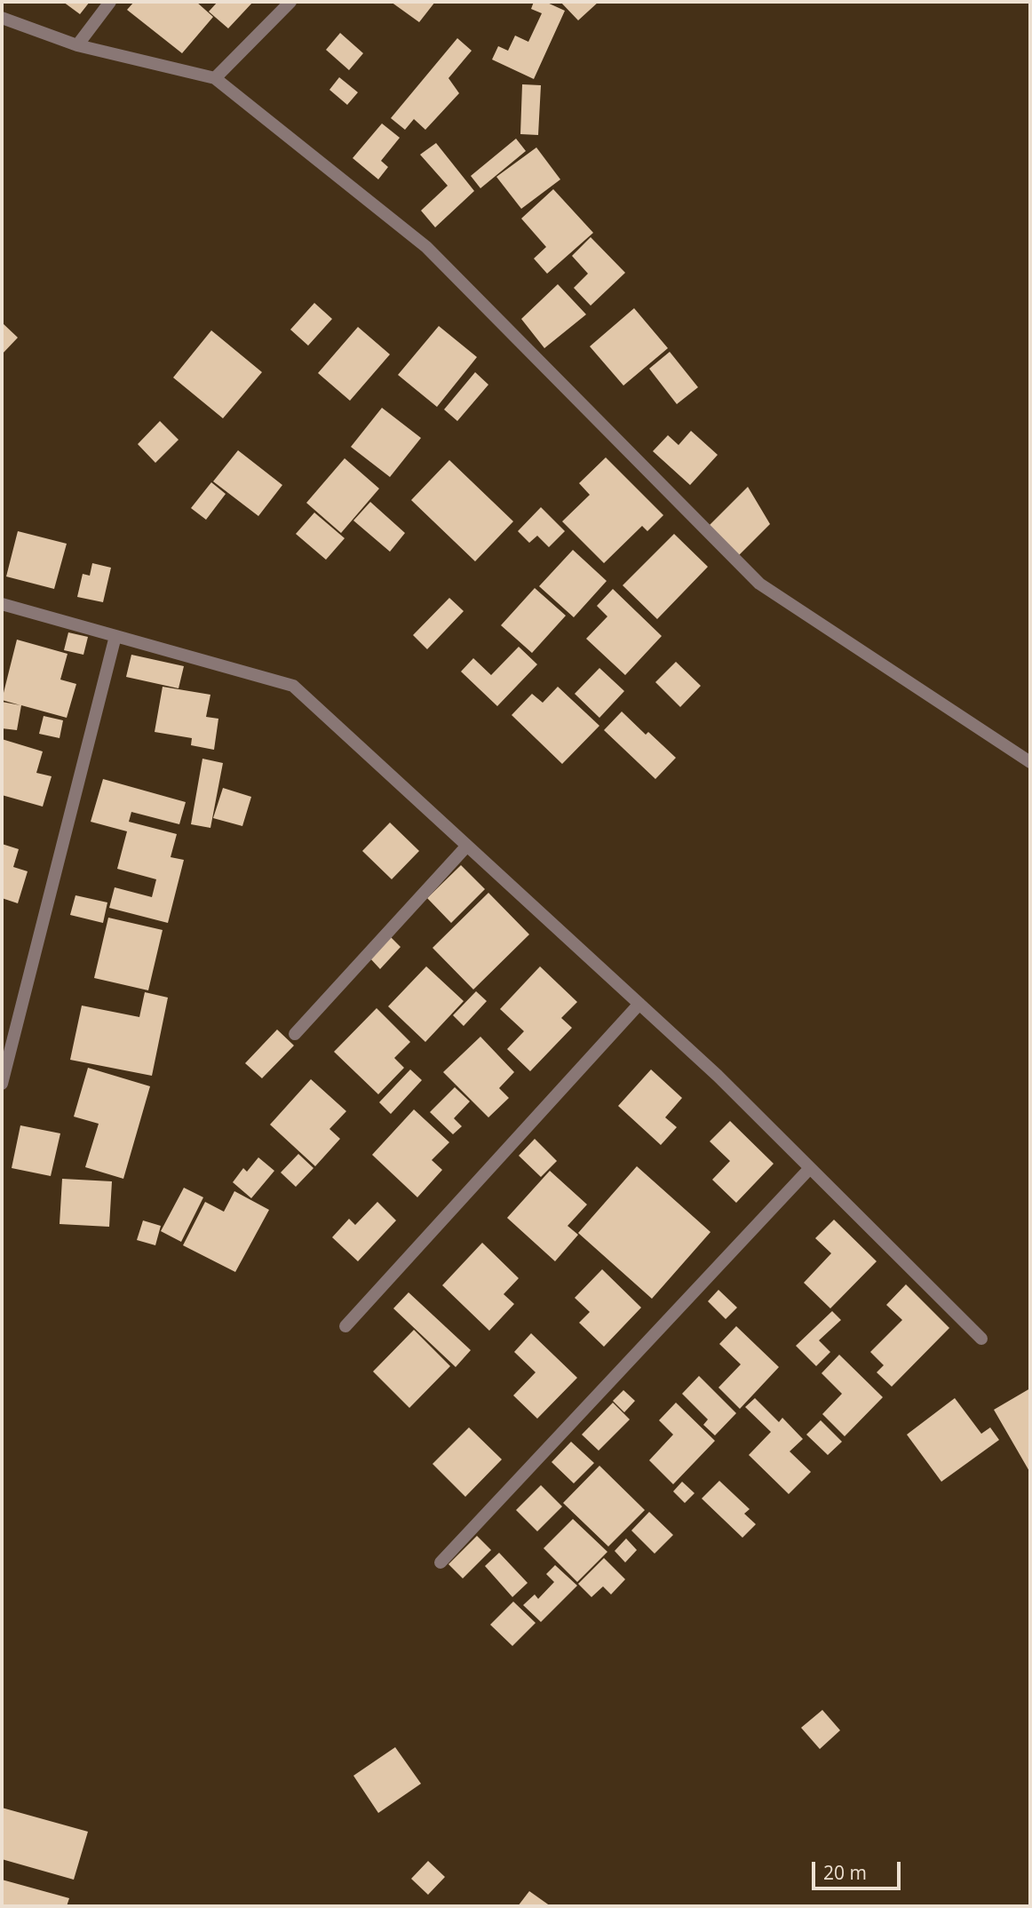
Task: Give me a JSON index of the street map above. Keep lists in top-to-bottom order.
{
  "scale_bar": "20 m"
}
